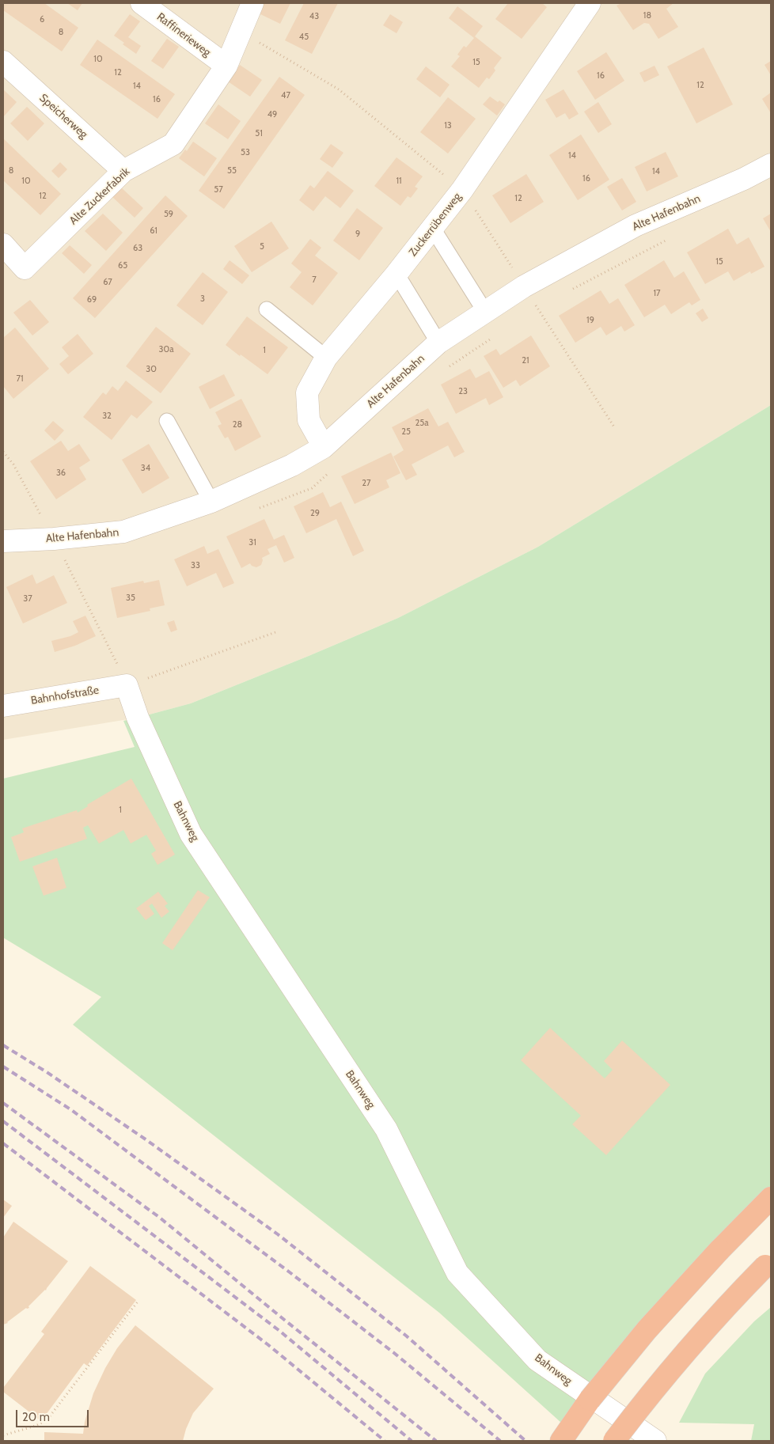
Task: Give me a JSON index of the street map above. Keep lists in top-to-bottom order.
{
  "streets": {
    "street": [
      "Raffinerieweg",
      "Speicherweg",
      "Alte Zuckerfabrik",
      "Alte Hafenbahn",
      "Zuckerrübenweg",
      "Bahnhofstraße",
      "Bahnweg"
    ]
  },
  "crossings": [
    ["Raffinerieweg", "Alte Zuckerfabrik"],
    ["Speicherweg", "Alte Zuckerfabrik"],
    ["Alte Hafenbahn", "Zuckerrübenweg"],
    ["Bahnhofstraße", "Bahnweg"]
  ],
  "house_numbers": [
    "18",
    "43",
    "6",
    "8",
    "45",
    "10",
    "15",
    "12",
    "16",
    "12",
    "14",
    "47",
    "16",
    "49",
    "13",
    "51",
    "53",
    "14",
    "8",
    "55",
    "14",
    "16",
    "10",
    "11",
    "57",
    "12",
    "12",
    "59",
    "61",
    "9",
    "5",
    "63",
    "15",
    "65",
    "7",
    "67",
    "17",
    "3",
    "69",
    "19",
    "30a",
    "1",
    "21",
    "30",
    "71",
    "23",
    "32",
    "25a",
    "28",
    "25",
    "34",
    "36",
    "27",
    "29",
    "31",
    "33",
    "35",
    "37",
    "1"
  ],
  "scale_bar": "20 m"
}
